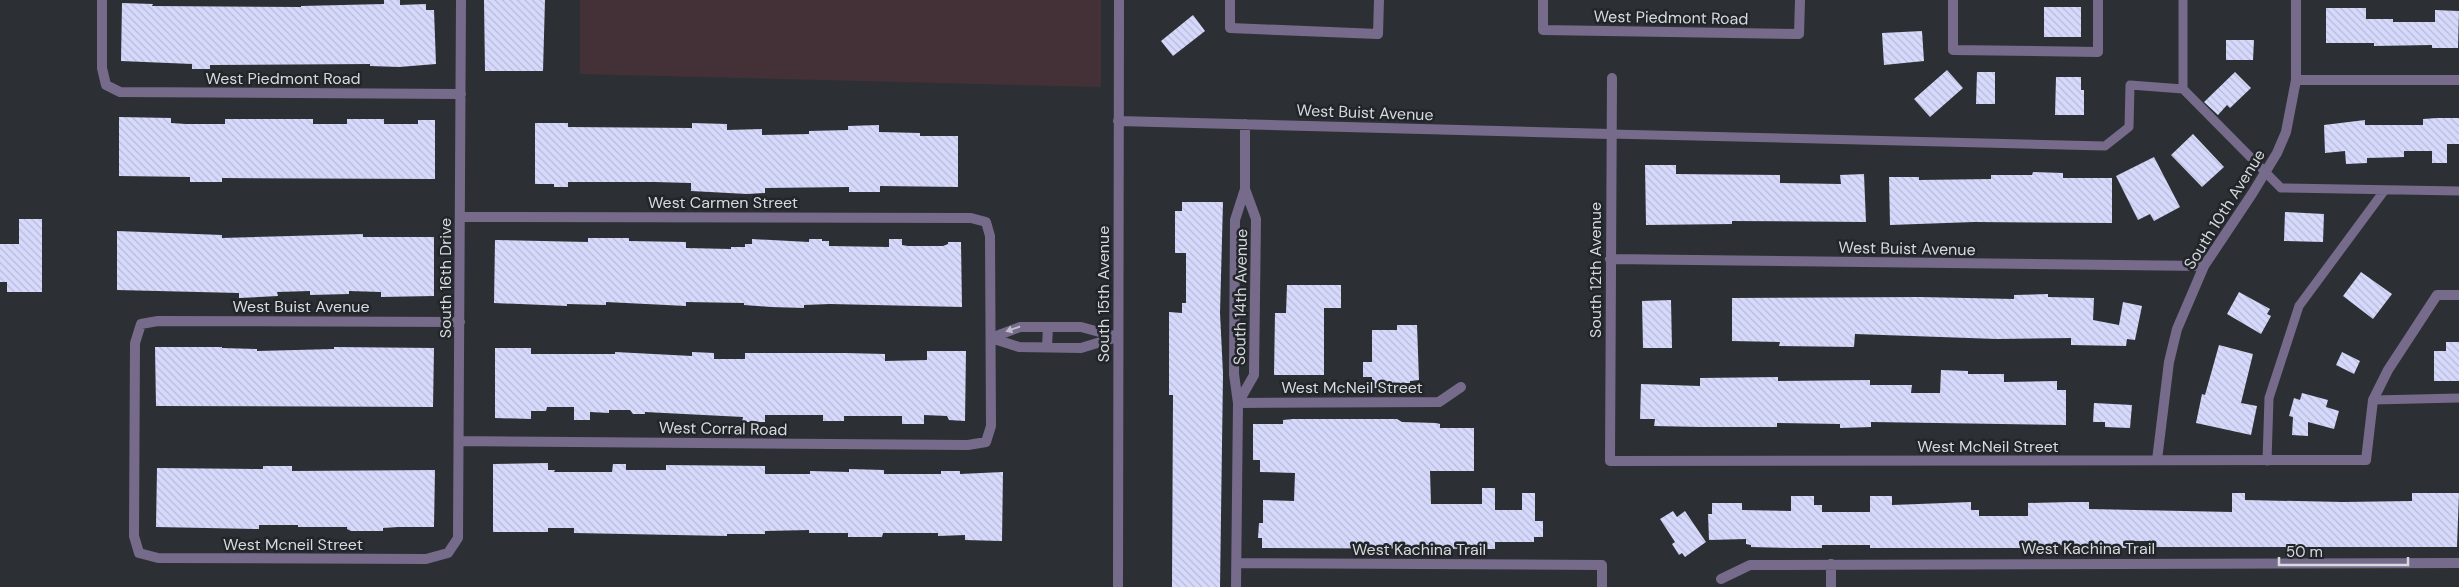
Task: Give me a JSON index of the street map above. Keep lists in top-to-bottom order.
{
  "streets": {
    "street": [
      "West Piedmont Road",
      "West Buist Avenue",
      "West Carmen Street",
      "South 10th Avenue",
      "South 12th Avenue",
      "South 16th Drive",
      "South 15th Avenue",
      "South 14th Avenue",
      "West McNeil Street",
      "West Corral Road",
      "West Mcneil Street",
      "West Kachina Trail"
    ]
  },
  "crossings": [
    ["West Piedmont Road", "South 16th Drive"],
    ["West Buist Avenue", "South 10th Avenue"],
    ["West Buist Avenue", "South 12th Avenue"],
    ["West Buist Avenue", "South 16th Drive"],
    ["West Buist Avenue", "South 15th Avenue"],
    ["West Buist Avenue", "South 14th Avenue"],
    ["West Buist Avenue", "West Mcneil Street"],
    ["West Carmen Street", "South 16th Drive"],
    ["West Carmen Street", "West Corral Road"],
    ["South 10th Avenue", "West McNeil Street"],
    ["South 12th Avenue", "West McNeil Street"],
    ["South 16th Drive", "West Corral Road"],
    ["South 16th Drive", "West Mcneil Street"],
    ["South 14th Avenue", "West McNeil Street"],
    ["South 14th Avenue", "West Kachina Trail"]
  ],
  "scale_bar": "50 m"
}
